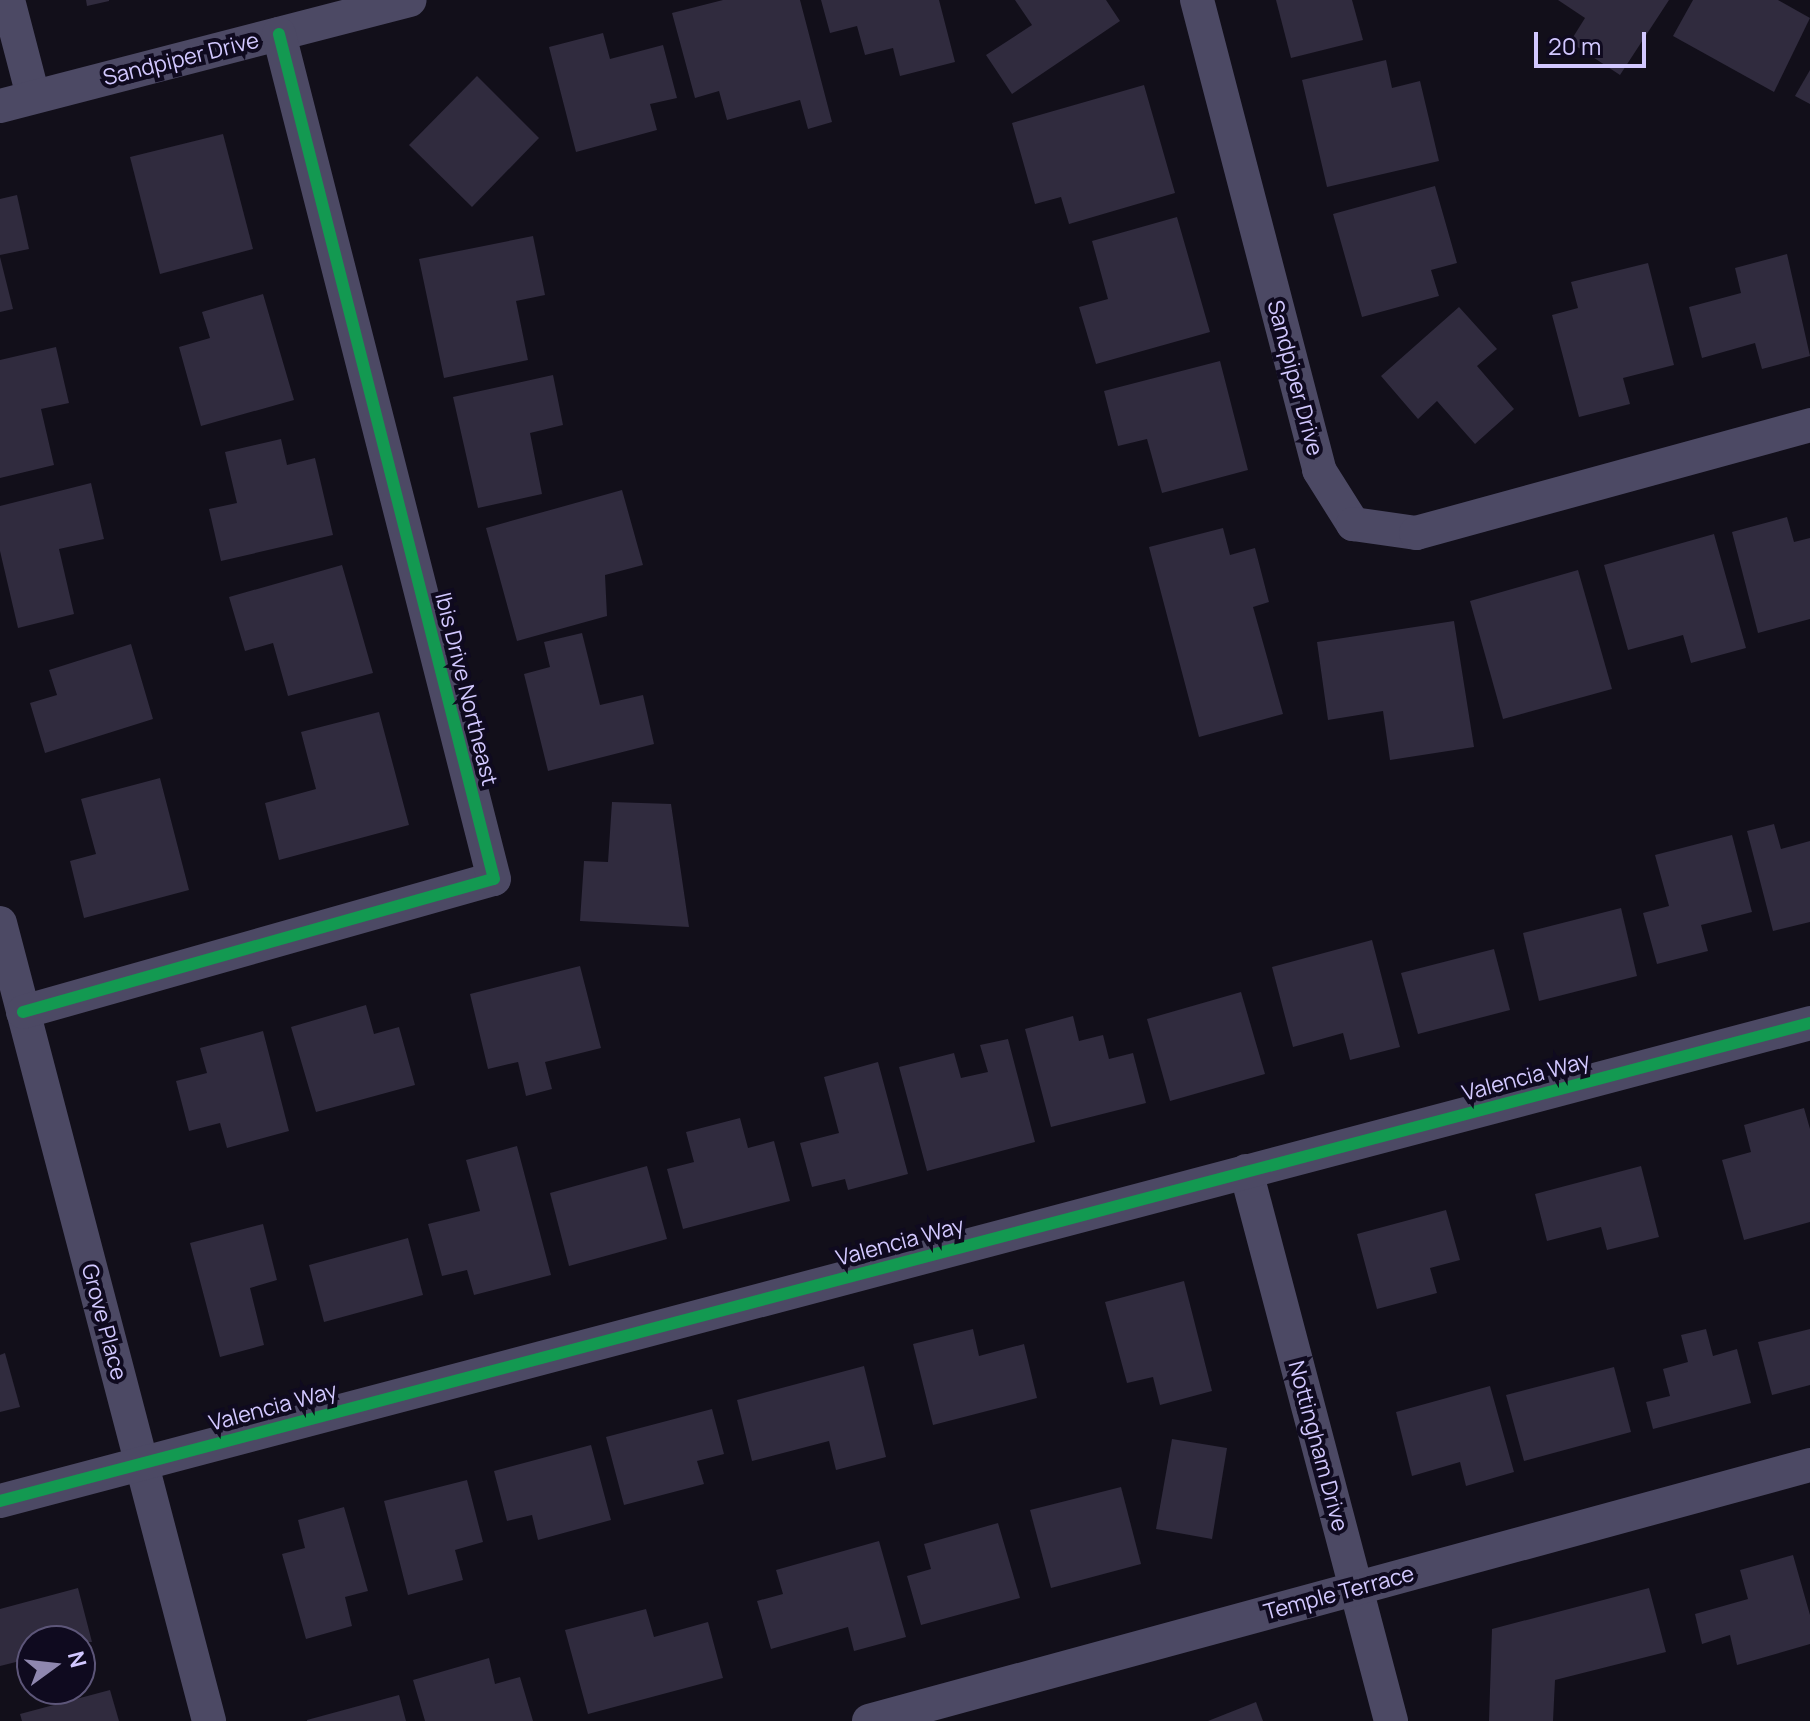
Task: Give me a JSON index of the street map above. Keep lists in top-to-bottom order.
{
  "streets": {
    "street": [
      "Sandpiper Drive",
      "Ibis Drive Northeast",
      "Valencia Way",
      "Grove Place",
      "Nottingham Drive",
      "Temple Terrace"
    ]
  },
  "crossings": [
    ["Sandpiper Drive", "Ibis Drive Northeast"],
    ["Ibis Drive Northeast", "Grove Place"],
    ["Valencia Way", "Grove Place"],
    ["Valencia Way", "Nottingham Drive"],
    ["Nottingham Drive", "Temple Terrace"]
  ],
  "scale_bar": "20 m",
  "north": "right"
}
